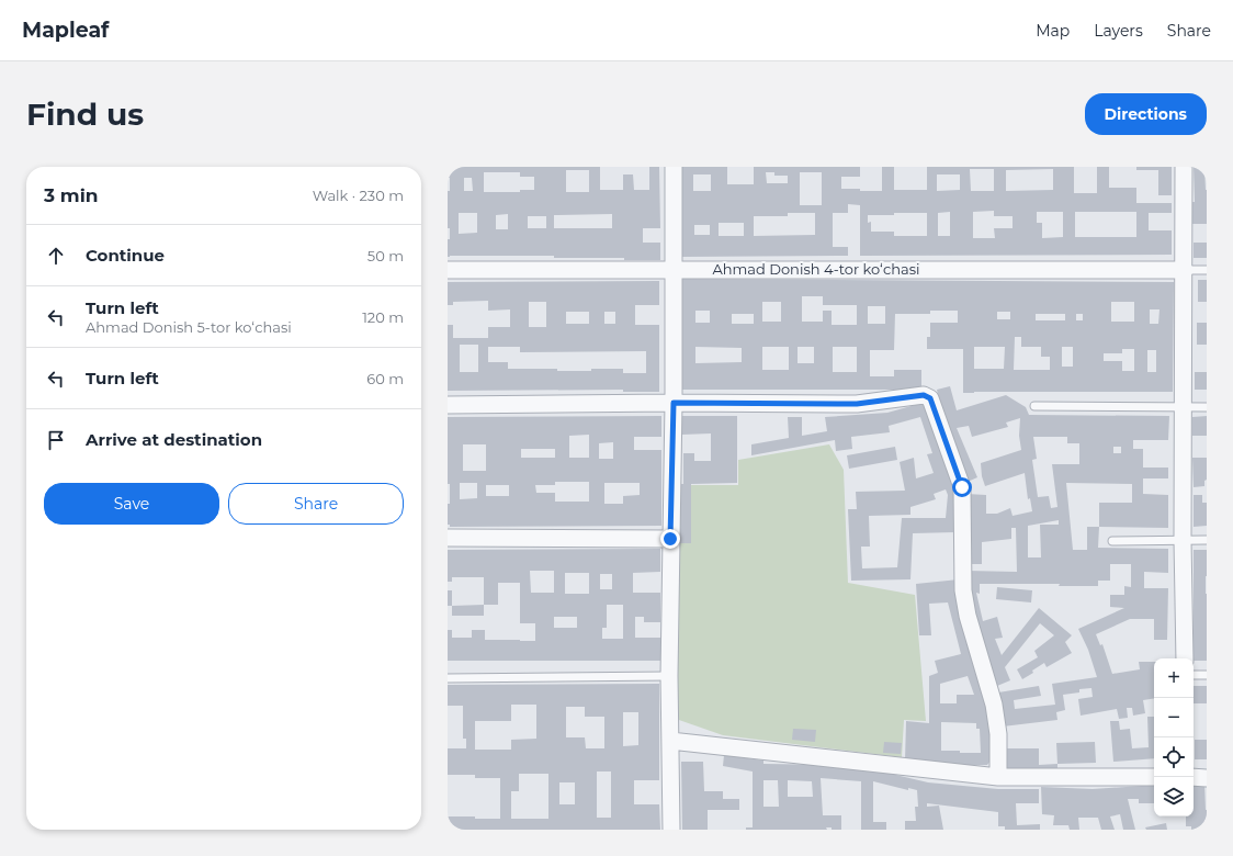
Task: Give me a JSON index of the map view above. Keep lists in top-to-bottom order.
{
  "streets": {
    "street": ["Ahmad Donish 4-tor koʻchasi"]
  },
  "page": {
    "header": "Mapleaf",
    "nav": ["Map", "Layers", "Share"],
    "buttons": [
      "Directions",
      ["Save", "Share"]
    ],
    "title": "Find us",
    "heading": ["3 min", "Walk · 230 m"],
    "list": [
      ["Continue", "50 m"],
      ["Turn left", "Ahmad Donish 5-tor koʻchasi", "120 m"],
      ["Turn left", "60 m"],
      "Arrive at destination"
    ],
    "map_buttons": ["+", "−"]
  }
}
